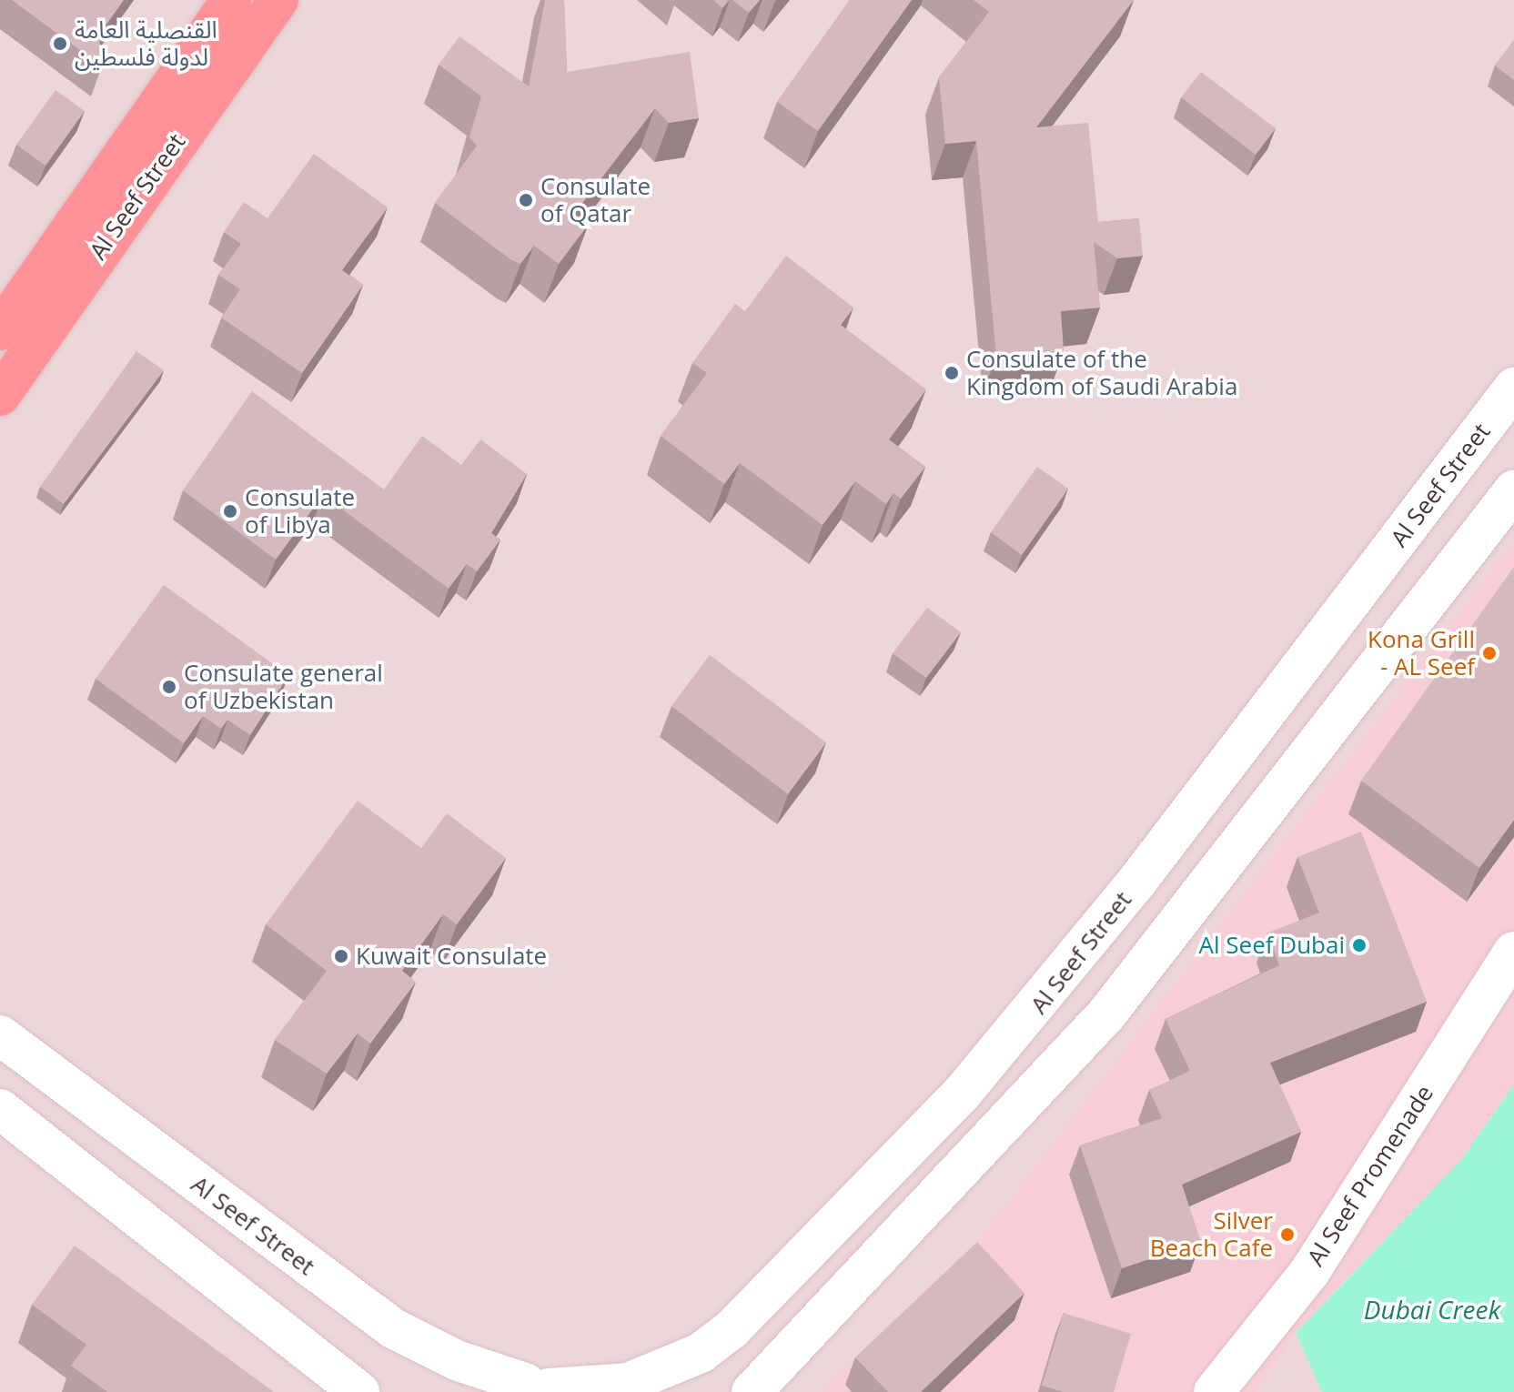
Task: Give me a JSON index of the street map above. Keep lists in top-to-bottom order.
{
  "streets": {
    "main road": ["Al Seef Street"],
    "street": ["Al Seef Promenade"]
  },
  "water": ["Dubai Creek"],
  "places": [
    "القنصلية العامة لدولة فلسطين",
    "Consulate of Qatar",
    "Consulate of the Kingdom of Saudi Arabia",
    "Consulate of Libya",
    "Kona Grill - AL Seef",
    "Consulate general of Uzbekistan",
    "Al Seef Dubai",
    "Kuwait Consulate",
    "Silver Beach Cafe"
  ]
}
